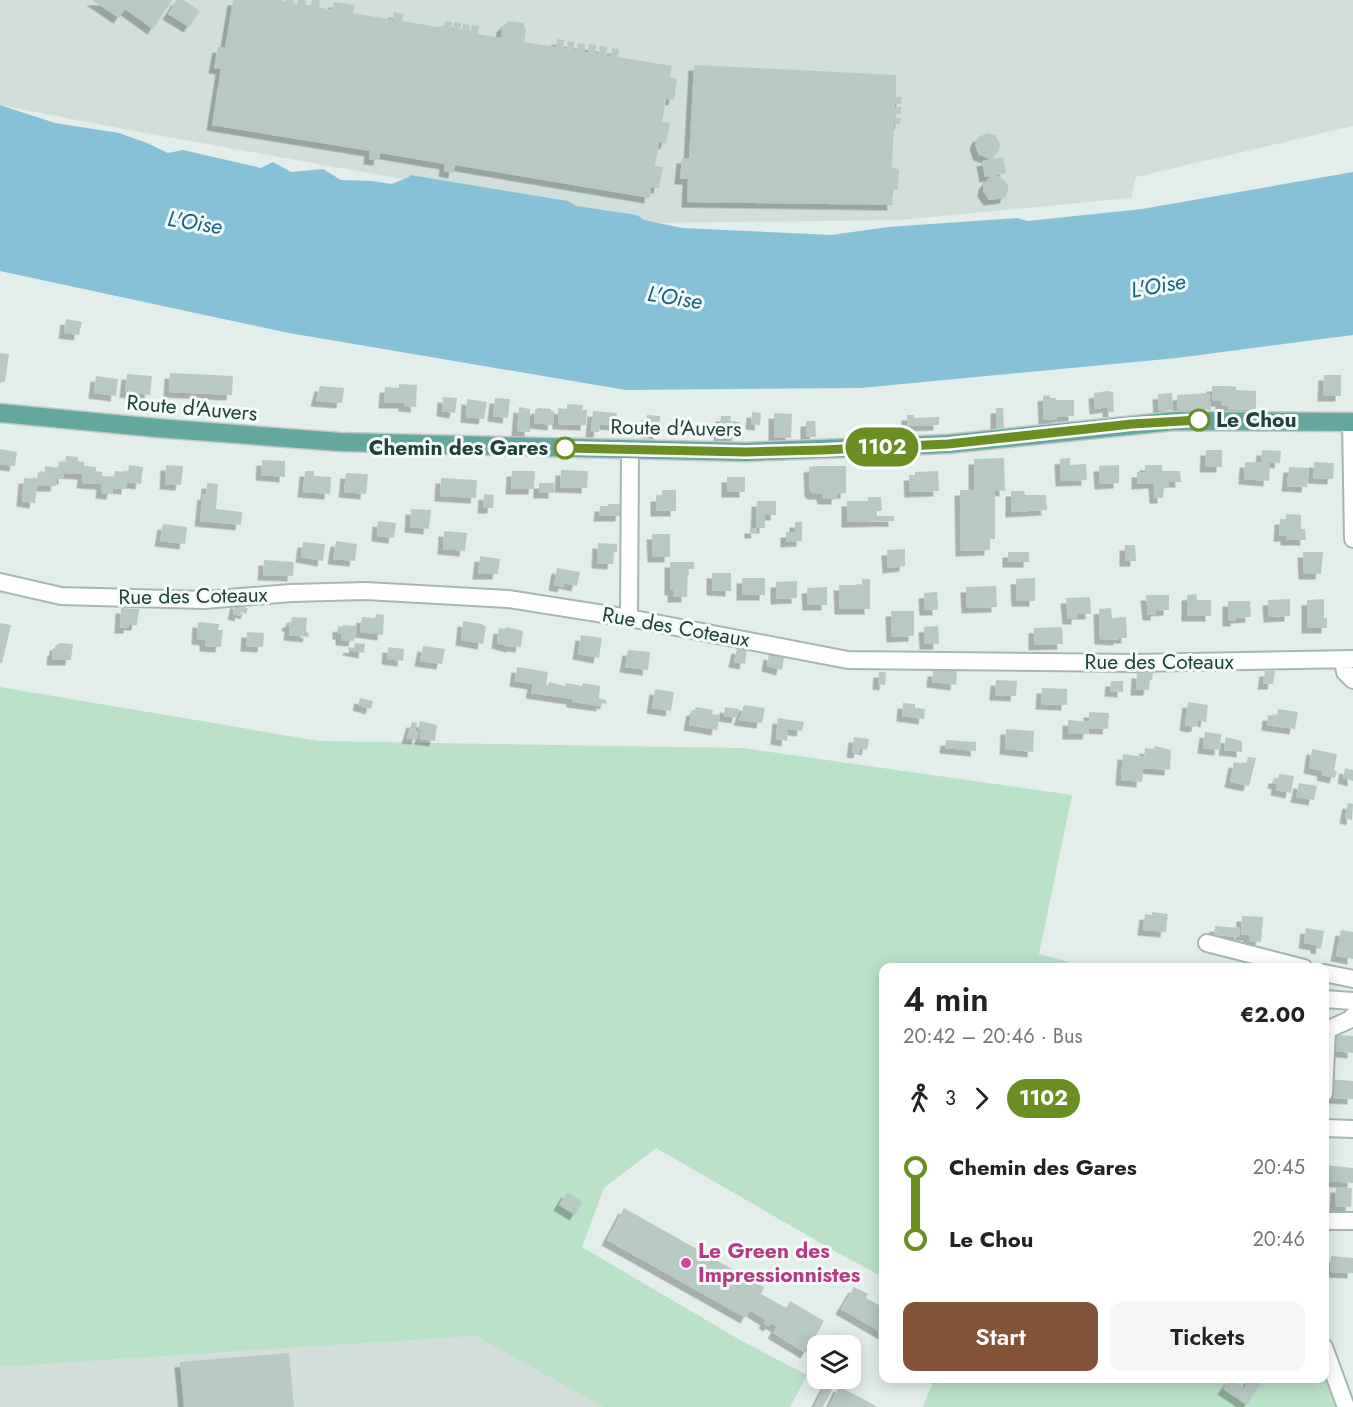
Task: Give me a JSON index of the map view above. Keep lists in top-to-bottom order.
{
  "streets": {
    "main road": ["Route d'Auvers"],
    "street": ["Rue des Coteaux"]
  },
  "water": ["L'Oise"],
  "places": ["Le Chou", "Chemin des Gares", "Le Green des Impressionnistes"],
  "lines": ["bus line 1102"],
  "page": {
    "on_map": "1102",
    "heading": ["4 min", "20:42 – 20:46 · Bus", "€2.00"],
    "legs": ["3", "1102"],
    "list": [
      {
        "name": "Chemin des Gares",
        "value": "20:45"
      },
      {
        "name": "Le Chou",
        "value": "20:46"
      }
    ],
    "buttons": ["Start", "Tickets"]
  }
}
